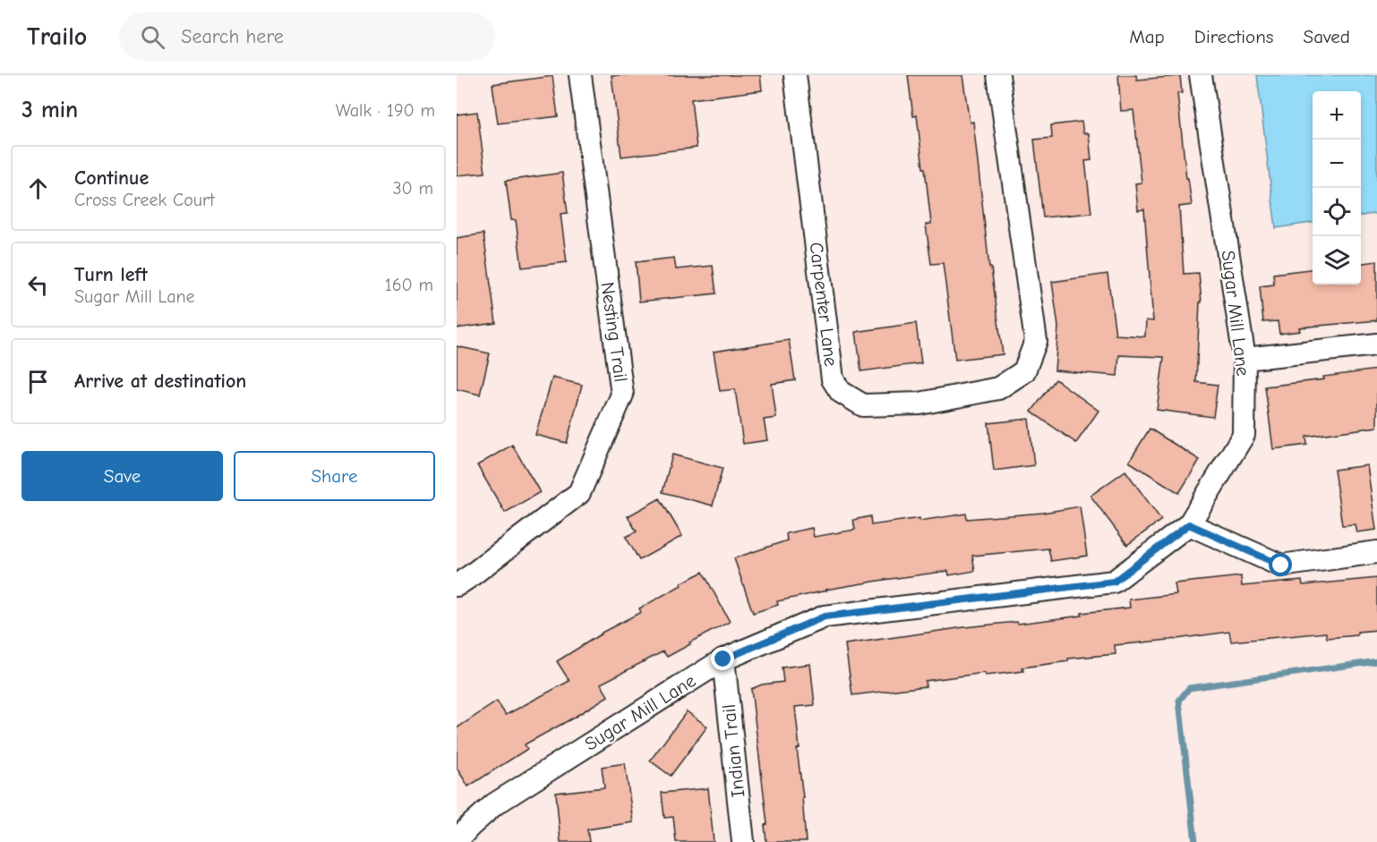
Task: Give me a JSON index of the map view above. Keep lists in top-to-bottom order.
{
  "streets": {
    "street": [
      "Carpenter Lane",
      "Sugar Mill Lane",
      "Nesting Trail",
      "Indian Trail"
    ]
  },
  "crossings": [
    ["Sugar Mill Lane", "Indian Trail"]
  ],
  "page": {
    "header": "Trailo",
    "search": "Search here",
    "nav": ["Map", "Directions", "Saved"],
    "heading": ["3 min", "Walk · 190 m"],
    "map_buttons": ["+", "−"],
    "list": [
      ["Continue", "Cross Creek Court", "30 m"],
      ["Turn left", "Sugar Mill Lane", "160 m"],
      "Arrive at destination"
    ],
    "buttons": ["Save", "Share"]
  }
}
